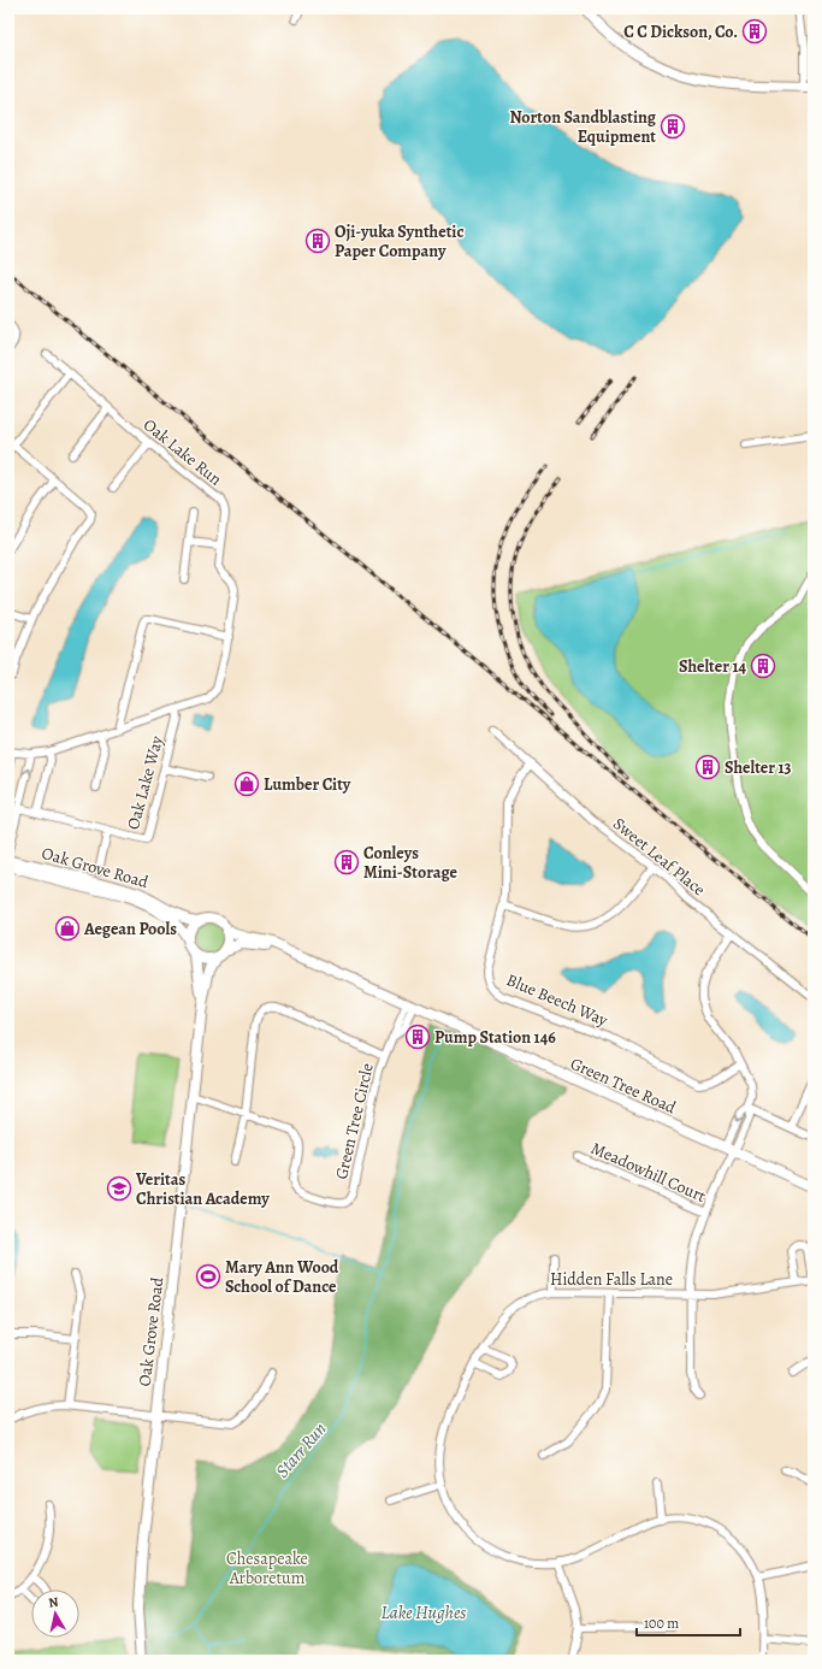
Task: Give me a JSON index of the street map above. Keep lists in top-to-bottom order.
{
  "streets": {
    "street": [
      "Oak Lake Run",
      "Oak Lake Way",
      "Sweet Leaf Place",
      "Oak Grove Road",
      "Blue Beech Way",
      "Green Tree Road",
      "Green Tree Circle",
      "Meadowhill Court",
      "Hidden Falls Lane"
    ]
  },
  "crossings": [
    ["Oak Lake Run", "Oak Lake Way"],
    ["Sweet Leaf Place", "Blue Beech Way"],
    ["Oak Grove Road", "Green Tree Road"],
    ["Oak Grove Road", "Green Tree Circle"],
    ["Green Tree Road", "Green Tree Circle"]
  ],
  "water": ["Starr Run", "Lake Hughes"],
  "parks": ["Chesapeake Arboretum"],
  "places": {
    "building": [
      "C C Dickson, Co.",
      "Norton Sandblasting Equipment",
      "Oji-yuka Synthetic Paper Company",
      "Shelter 14",
      "Shelter 13",
      "Conleys Mini-Storage",
      "Pump Station 146"
    ],
    "shop": ["Lumber City", "Aegean Pools"],
    "school or university": ["Veritas Christian Academy"],
    "sports": ["Mary Ann Wood School of Dance"]
  },
  "scale_bar": "100 m",
  "north": "top"
}
